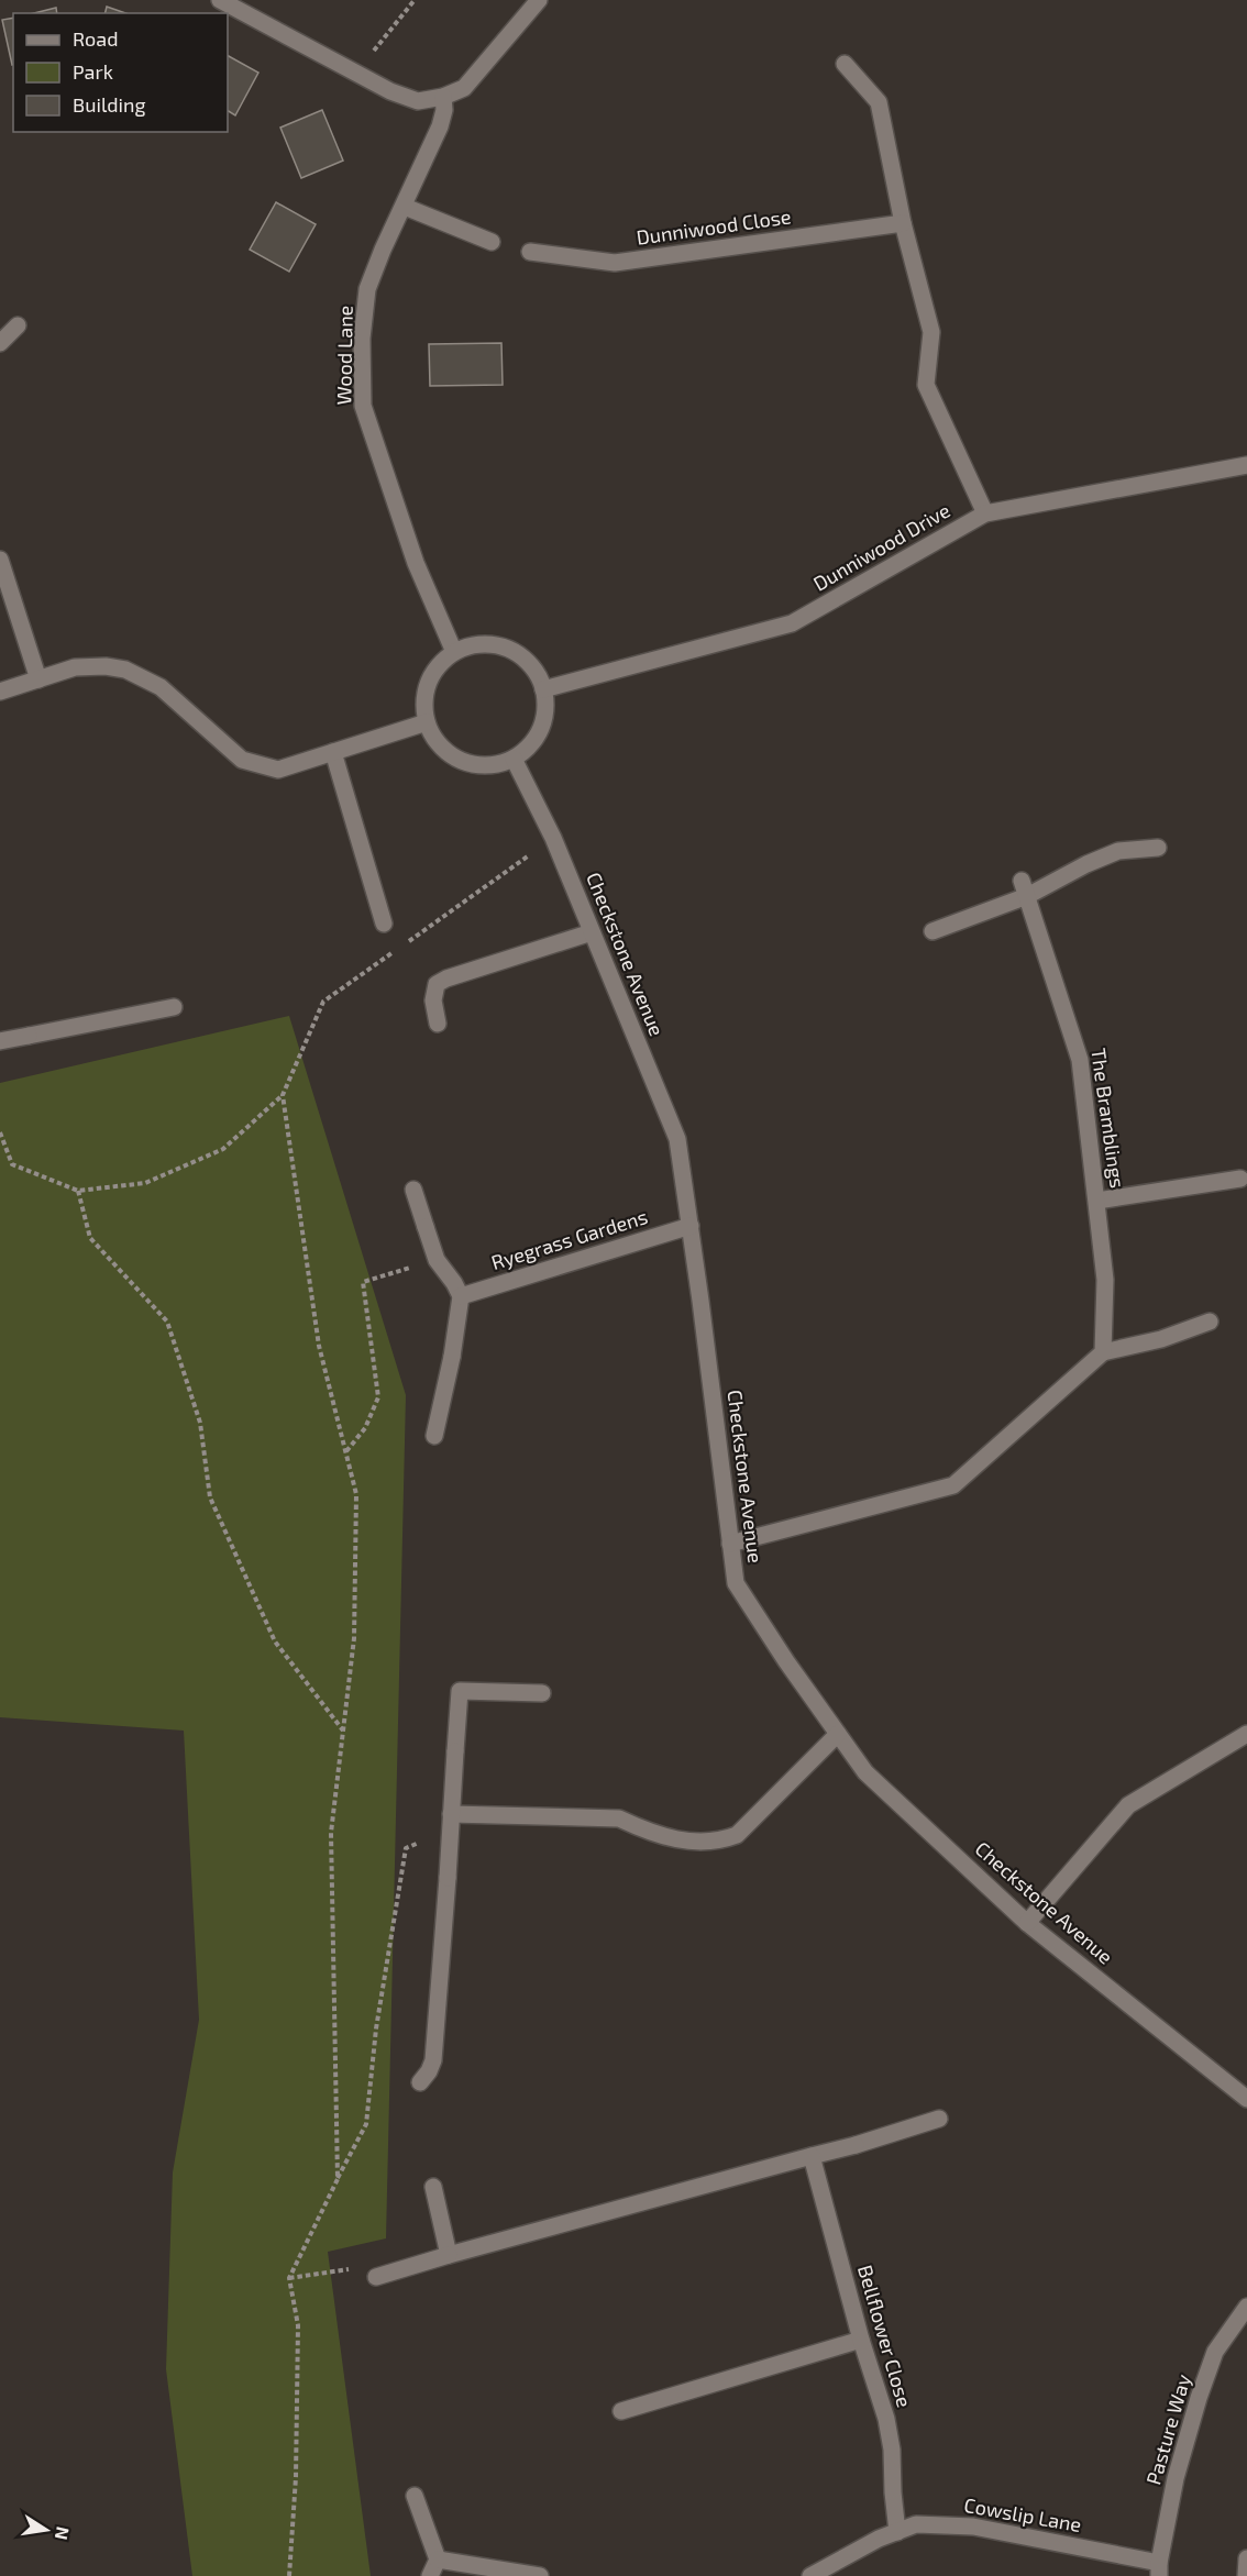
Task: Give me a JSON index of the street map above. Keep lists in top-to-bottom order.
{
  "streets": {
    "street": [
      "Dunniwood Close",
      "Wood Lane",
      "Dunniwood Drive",
      "Checkstone Avenue",
      "The Bramblings",
      "Ryegrass Gardens",
      "Bellflower Close",
      "Pasture Way",
      "Cowslip Lane"
    ]
  },
  "crossings": [
    ["Wood Lane", "Dunniwood Drive"],
    ["Wood Lane", "Checkstone Avenue"],
    ["Dunniwood Drive", "Checkstone Avenue"],
    ["Checkstone Avenue", "Ryegrass Gardens"],
    ["Bellflower Close", "Cowslip Lane"],
    ["Pasture Way", "Cowslip Lane"]
  ],
  "legend": ["Road", "Park", "Building"],
  "north": "right"
}
